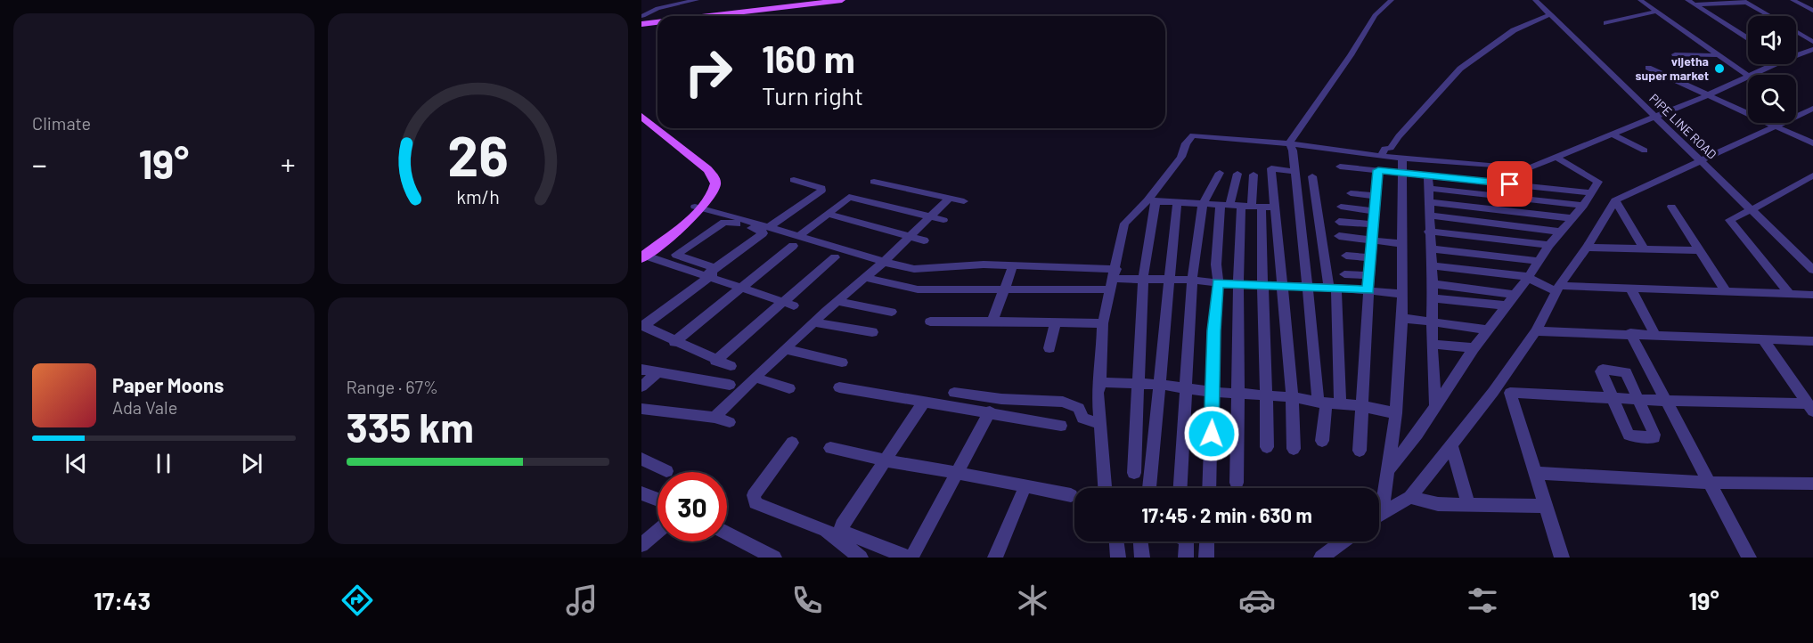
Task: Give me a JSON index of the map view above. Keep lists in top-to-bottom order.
{
  "streets": {
    "street": ["PIPE LINE ROAD"]
  },
  "places": ["vijetha super market"],
  "page": {
    "tile": [
      "Climate",
      ["Range · 67%", "335 km"]
    ],
    "turn": ["160 m", "Turn right"],
    "heat": ["−", "19°", "+"],
    "song": ["Paper Moons", "Ada Vale"],
    "limit": "30",
    "trip": "17:45 · 2 min · 630 m",
    "tabs": ["17:43", "19°"],
    "gauge": ["26", "km/h"]
  }
}
